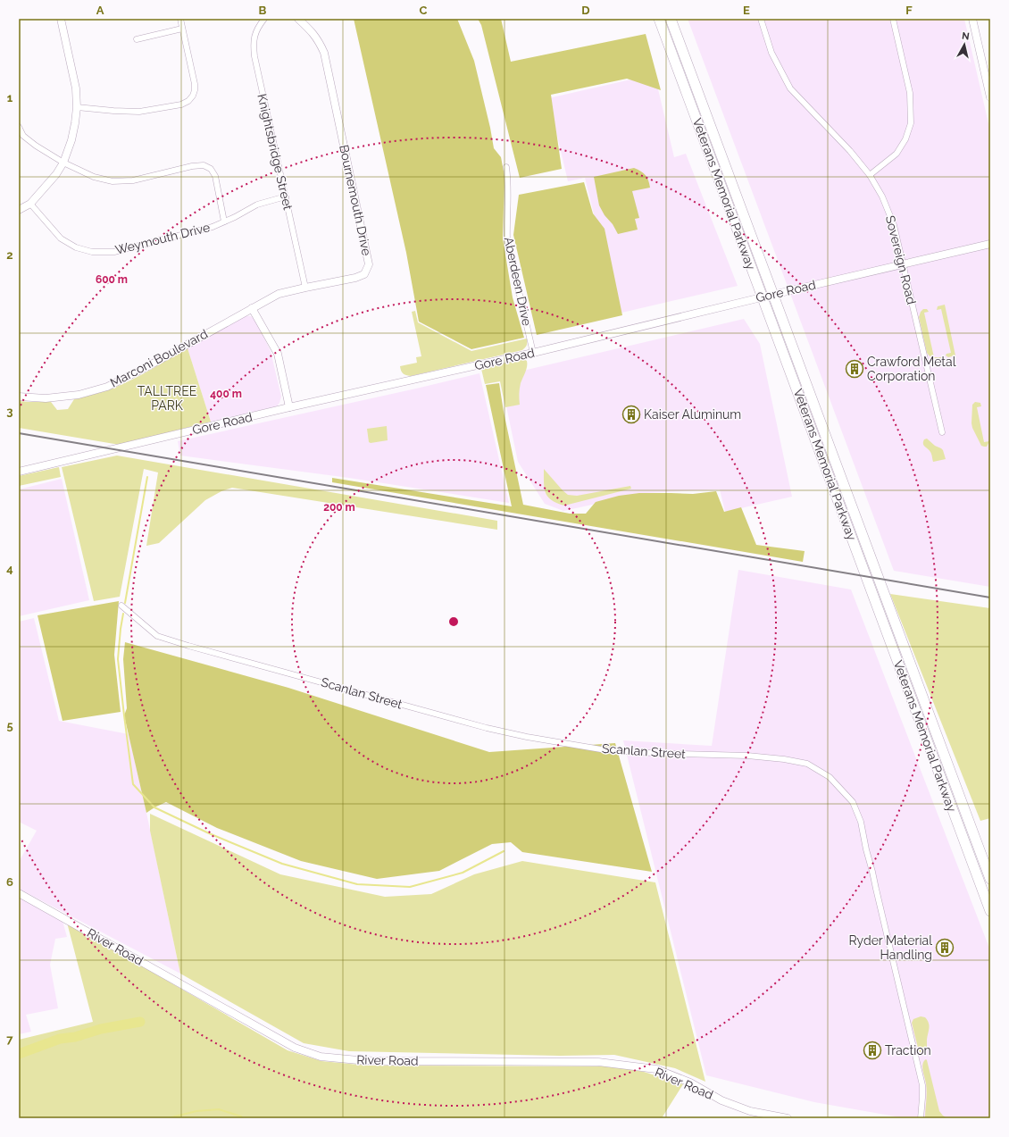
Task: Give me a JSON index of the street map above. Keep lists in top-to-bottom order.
{
  "streets": {
    "highway": ["Veterans Memorial Parkway"],
    "street": [
      "Knightsbridge Street",
      "Bournemouth Drive",
      "Weymouth Drive",
      "Sovereign Road",
      "Aberdeen Drive",
      "Gore Road",
      "Marconi Boulevard",
      "Scanlan Street",
      "River Road"
    ]
  },
  "crossings": [
    ["Knightsbridge Street", "Bournemouth Drive"],
    ["Knightsbridge Street", "Weymouth Drive"],
    ["Veterans Memorial Parkway", "Gore Road"],
    ["Bournemouth Drive", "Marconi Boulevard"],
    ["Sovereign Road", "Gore Road"],
    ["Aberdeen Drive", "Gore Road"]
  ],
  "parks": ["TALLTREE PARK"],
  "places": {
    "building": [
      "Crawford Metal Corporation",
      "Kaiser Aluminum",
      "Ryder Material Handling",
      "Traction"
    ]
  },
  "north": "top",
  "grid": {
    "columns": [
      "A",
      "B",
      "C",
      "D",
      "E",
      "F"
    ],
    "rows": [
      "1",
      "2",
      "3",
      "4",
      "5",
      "6",
      "7"
    ]
  },
  "rings": ["600 m", "400 m", "200 m"]
}
